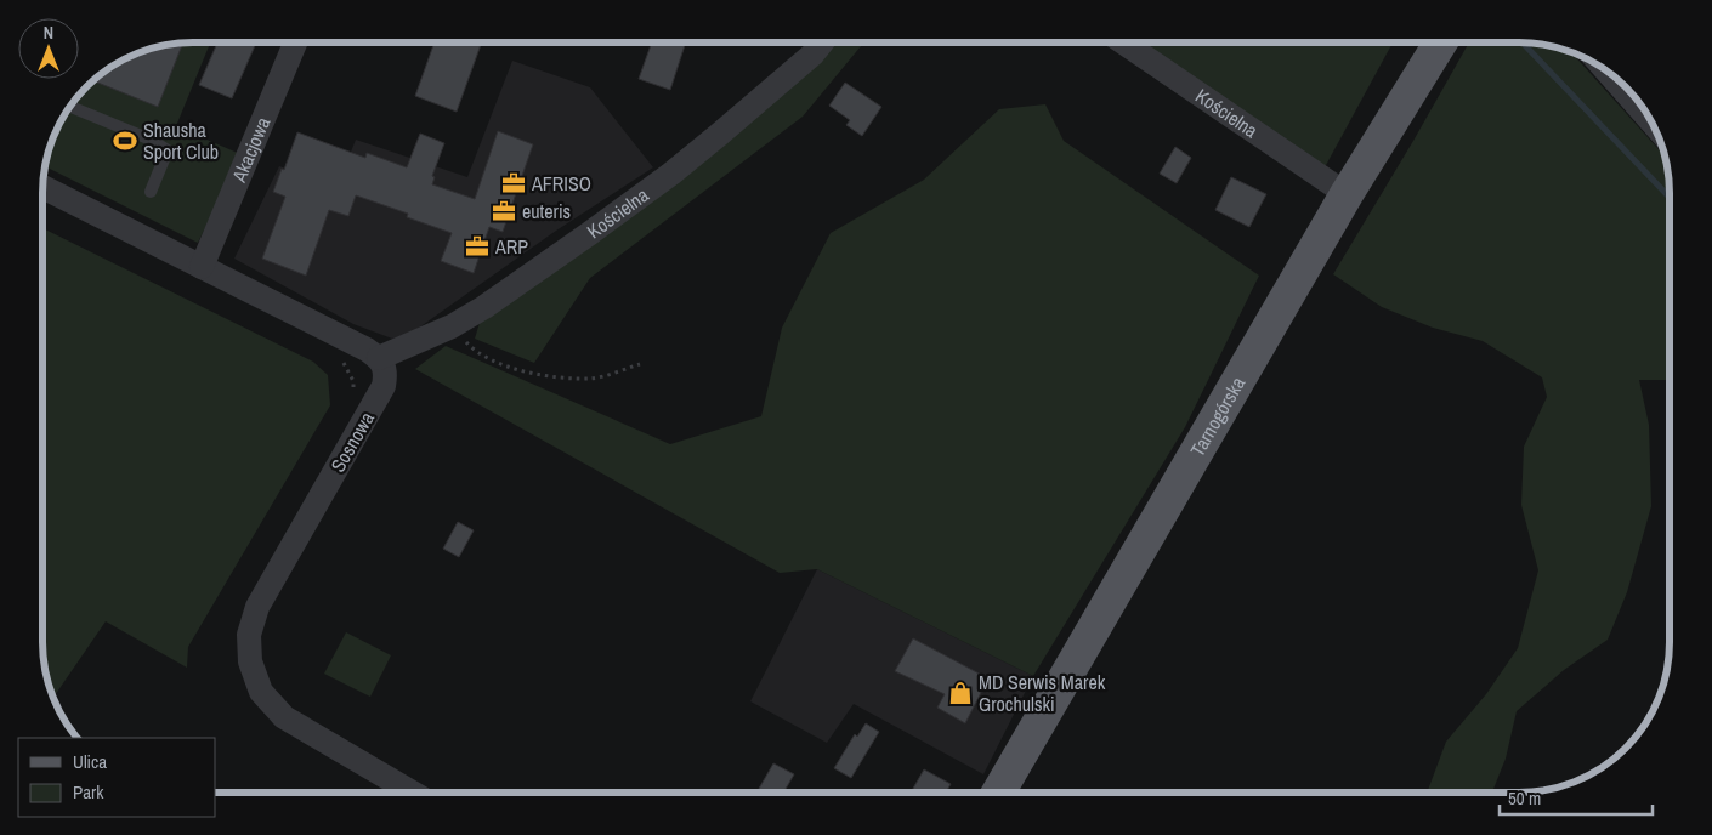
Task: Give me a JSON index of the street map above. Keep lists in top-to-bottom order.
{
  "streets": {
    "main road": ["Tarnogórska"],
    "street": ["Kościelna", "Akacjowa", "Sosnowa"]
  },
  "crossings": [
    ["Kościelna", "Tarnogórska"],
    ["Kościelna", "Sosnowa"]
  ],
  "places": {
    "sports": ["Shausha Sport Club"],
    "office": ["AFRISO", "euteris", "ARP"],
    "shop": ["MD Serwis Marek Grochulski"]
  },
  "legend": ["Ulica", "Park"],
  "scale_bar": "50 m",
  "north": "top"
}
